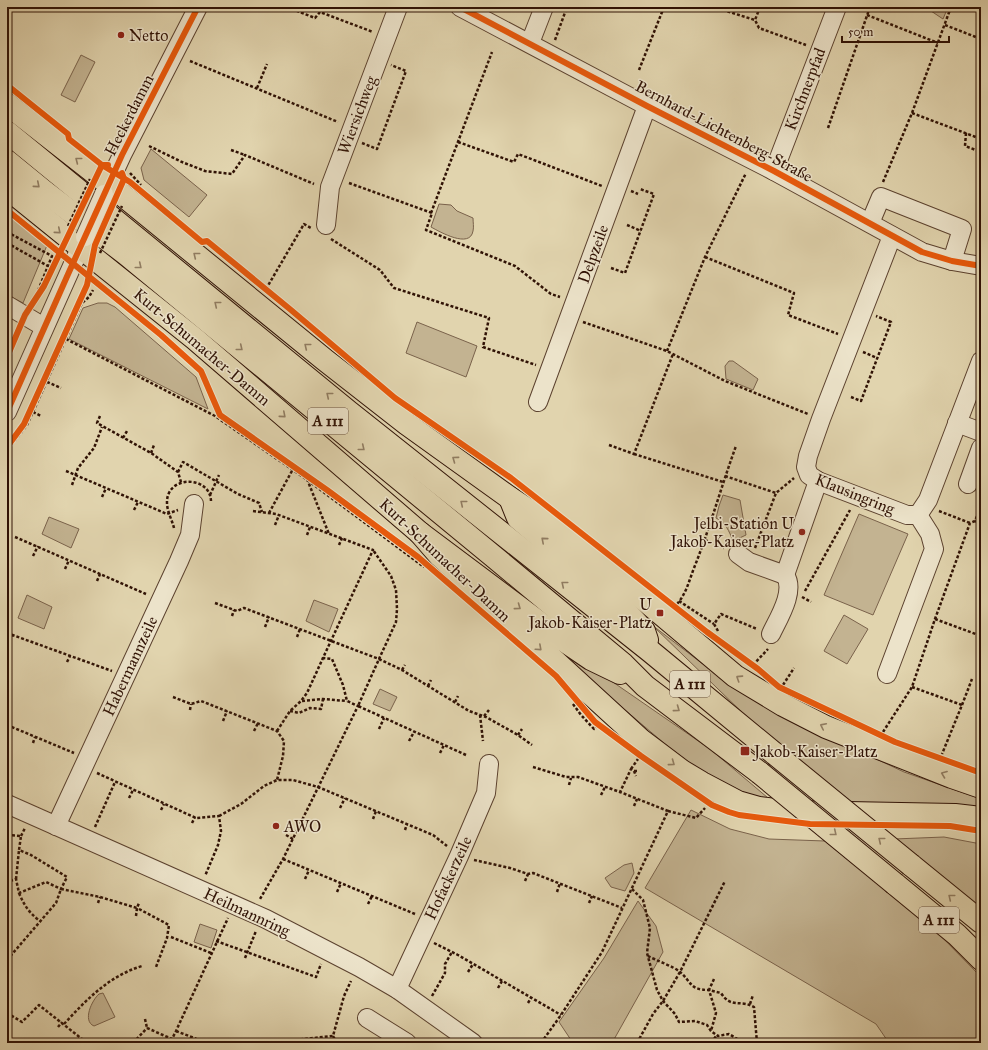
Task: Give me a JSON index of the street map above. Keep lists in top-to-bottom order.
{
  "streets": {
    "main road": ["Kurt-Schumacher-Damm", "A 111"],
    "street": [
      "Kirchnerpfad",
      "Heckerdamm",
      "Wiersichweg",
      "Bernhard-Lichtenberg-Straße",
      "Delpzeile",
      "Klausingring",
      "Habermannzeile",
      "Hofackerzeile",
      "Heilmannring"
    ]
  },
  "crossings": [
    ["Kirchnerpfad", "Bernhard-Lichtenberg-Straße"],
    ["Heckerdamm", "Kurt-Schumacher-Damm"],
    ["Bernhard-Lichtenberg-Straße", "Delpzeile"],
    ["Bernhard-Lichtenberg-Straße", "Klausingring"],
    ["Habermannzeile", "Heilmannring"],
    ["Hofackerzeile", "Heilmannring"]
  ],
  "places": {
    "other": ["Netto", "Jelbi-Station U Jakob-Kaiser-Platz", "AWO"],
    "transit": ["U Jakob-Kaiser-Platz", "Jakob-Kaiser-Platz"]
  },
  "scale_bar": "50 m"
}
